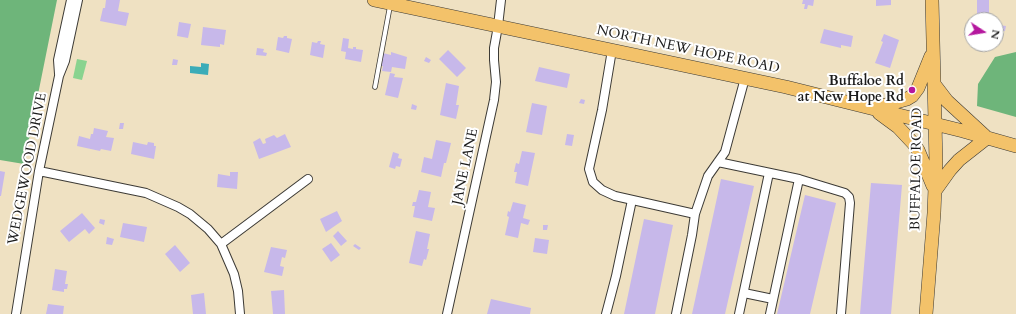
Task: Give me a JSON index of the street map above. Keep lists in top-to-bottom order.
{
  "streets": {
    "main road": ["NORTH NEW HOPE ROAD", "BUFFALOE ROAD"],
    "street": ["JANE LANE", "WEDGEWOOD DRIVE"]
  },
  "crossings": [
    ["NORTH NEW HOPE ROAD", "JANE LANE"],
    ["NORTH NEW HOPE ROAD", "BUFFALOE ROAD"]
  ],
  "places": ["Buffaloe Rd at New Hope Rd"],
  "north": "right"
}
